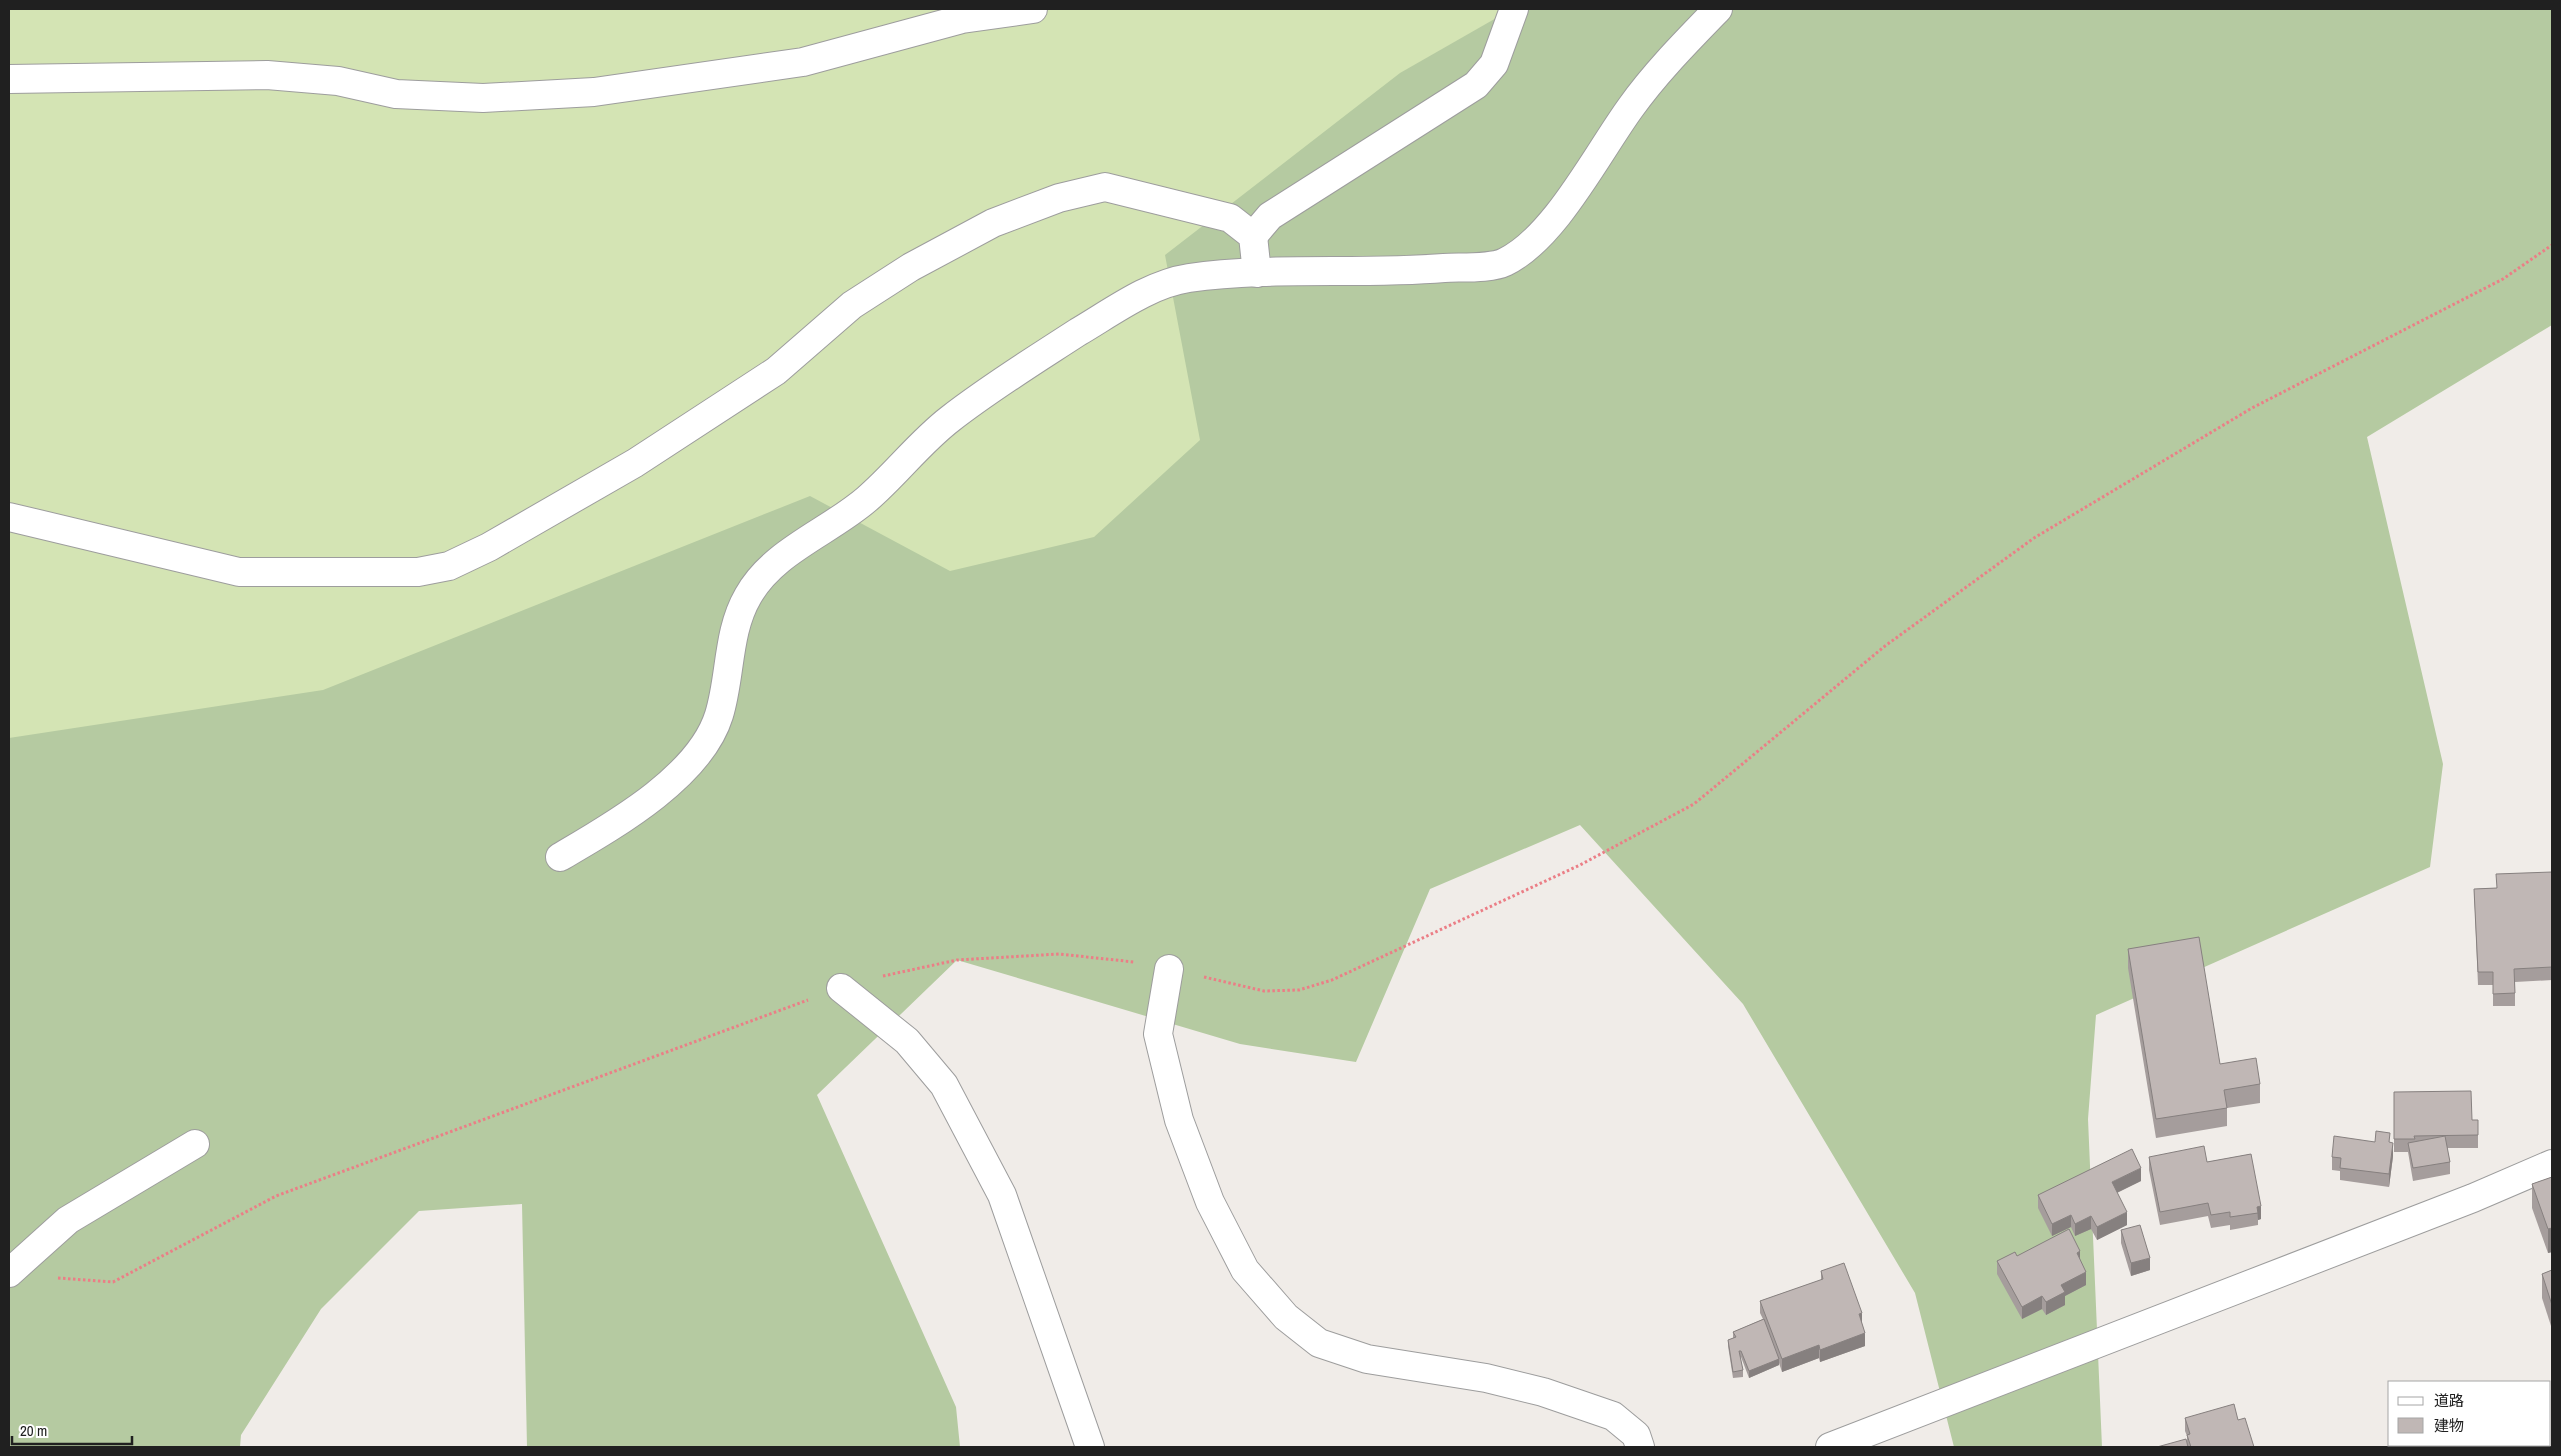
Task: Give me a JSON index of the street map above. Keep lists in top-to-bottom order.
{
  "legend": ["道路", "建物"],
  "scale_bar": "20 m"
}
